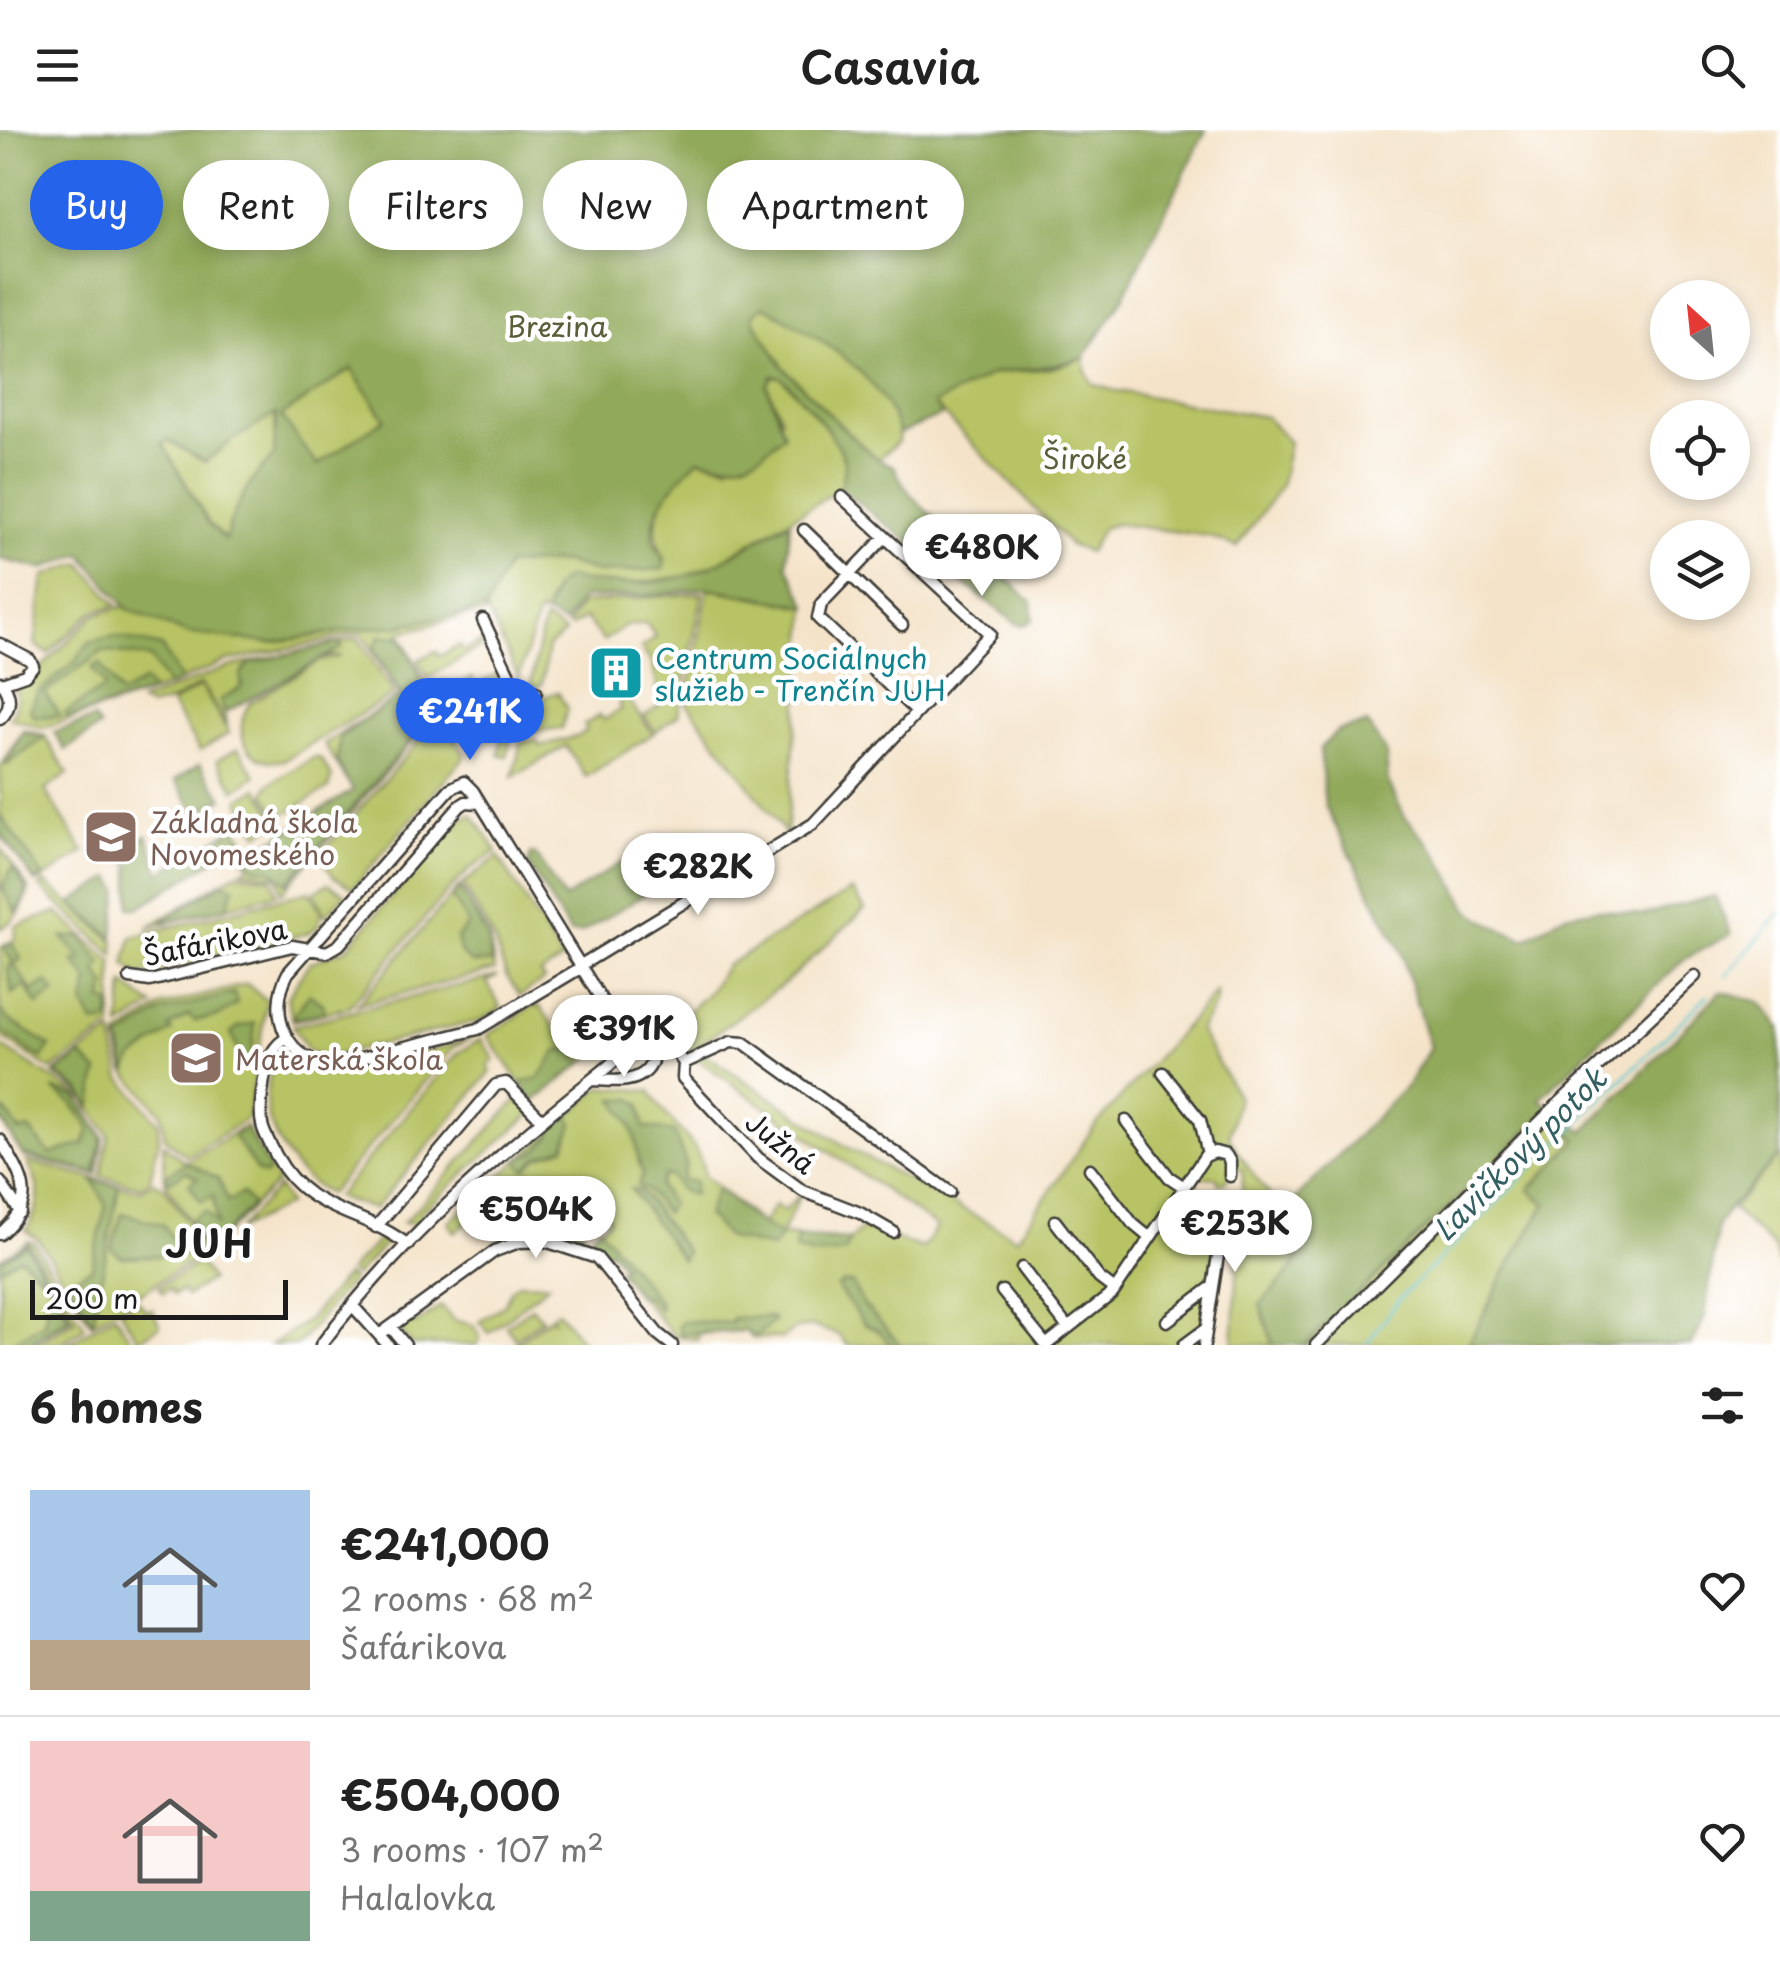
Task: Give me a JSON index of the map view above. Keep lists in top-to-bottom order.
{
  "streets": {
    "street": ["Šafárikova", "Južná"]
  },
  "districts": ["JUH"],
  "water": ["Lavičkový potok"],
  "parks": ["Brezina", "Široké"],
  "places": {
    "building": ["Centrum Sociálnych služieb - Trenčín JUH"],
    "school or university": ["Základná škola Novomeského", "Materská škola"]
  },
  "scale_bar": "200 m",
  "north": "top left",
  "page": {
    "header": "Casavia",
    "chip": [
      "Buy",
      "Rent",
      "Filters",
      "New",
      "Apartment"
    ],
    "price": [
      "€480K",
      "€241K",
      "€282K",
      "€391K",
      "€504K",
      "€253K"
    ],
    "scale": "200 m",
    "heading": "6 homes",
    "list": [
      {
        "name": "€241,000",
        "note": "2 rooms · 68 m² · Šafárikova"
      },
      {
        "name": "€504,000",
        "note": "3 rooms · 107 m² · Halalovka"
      }
    ]
  }
}
